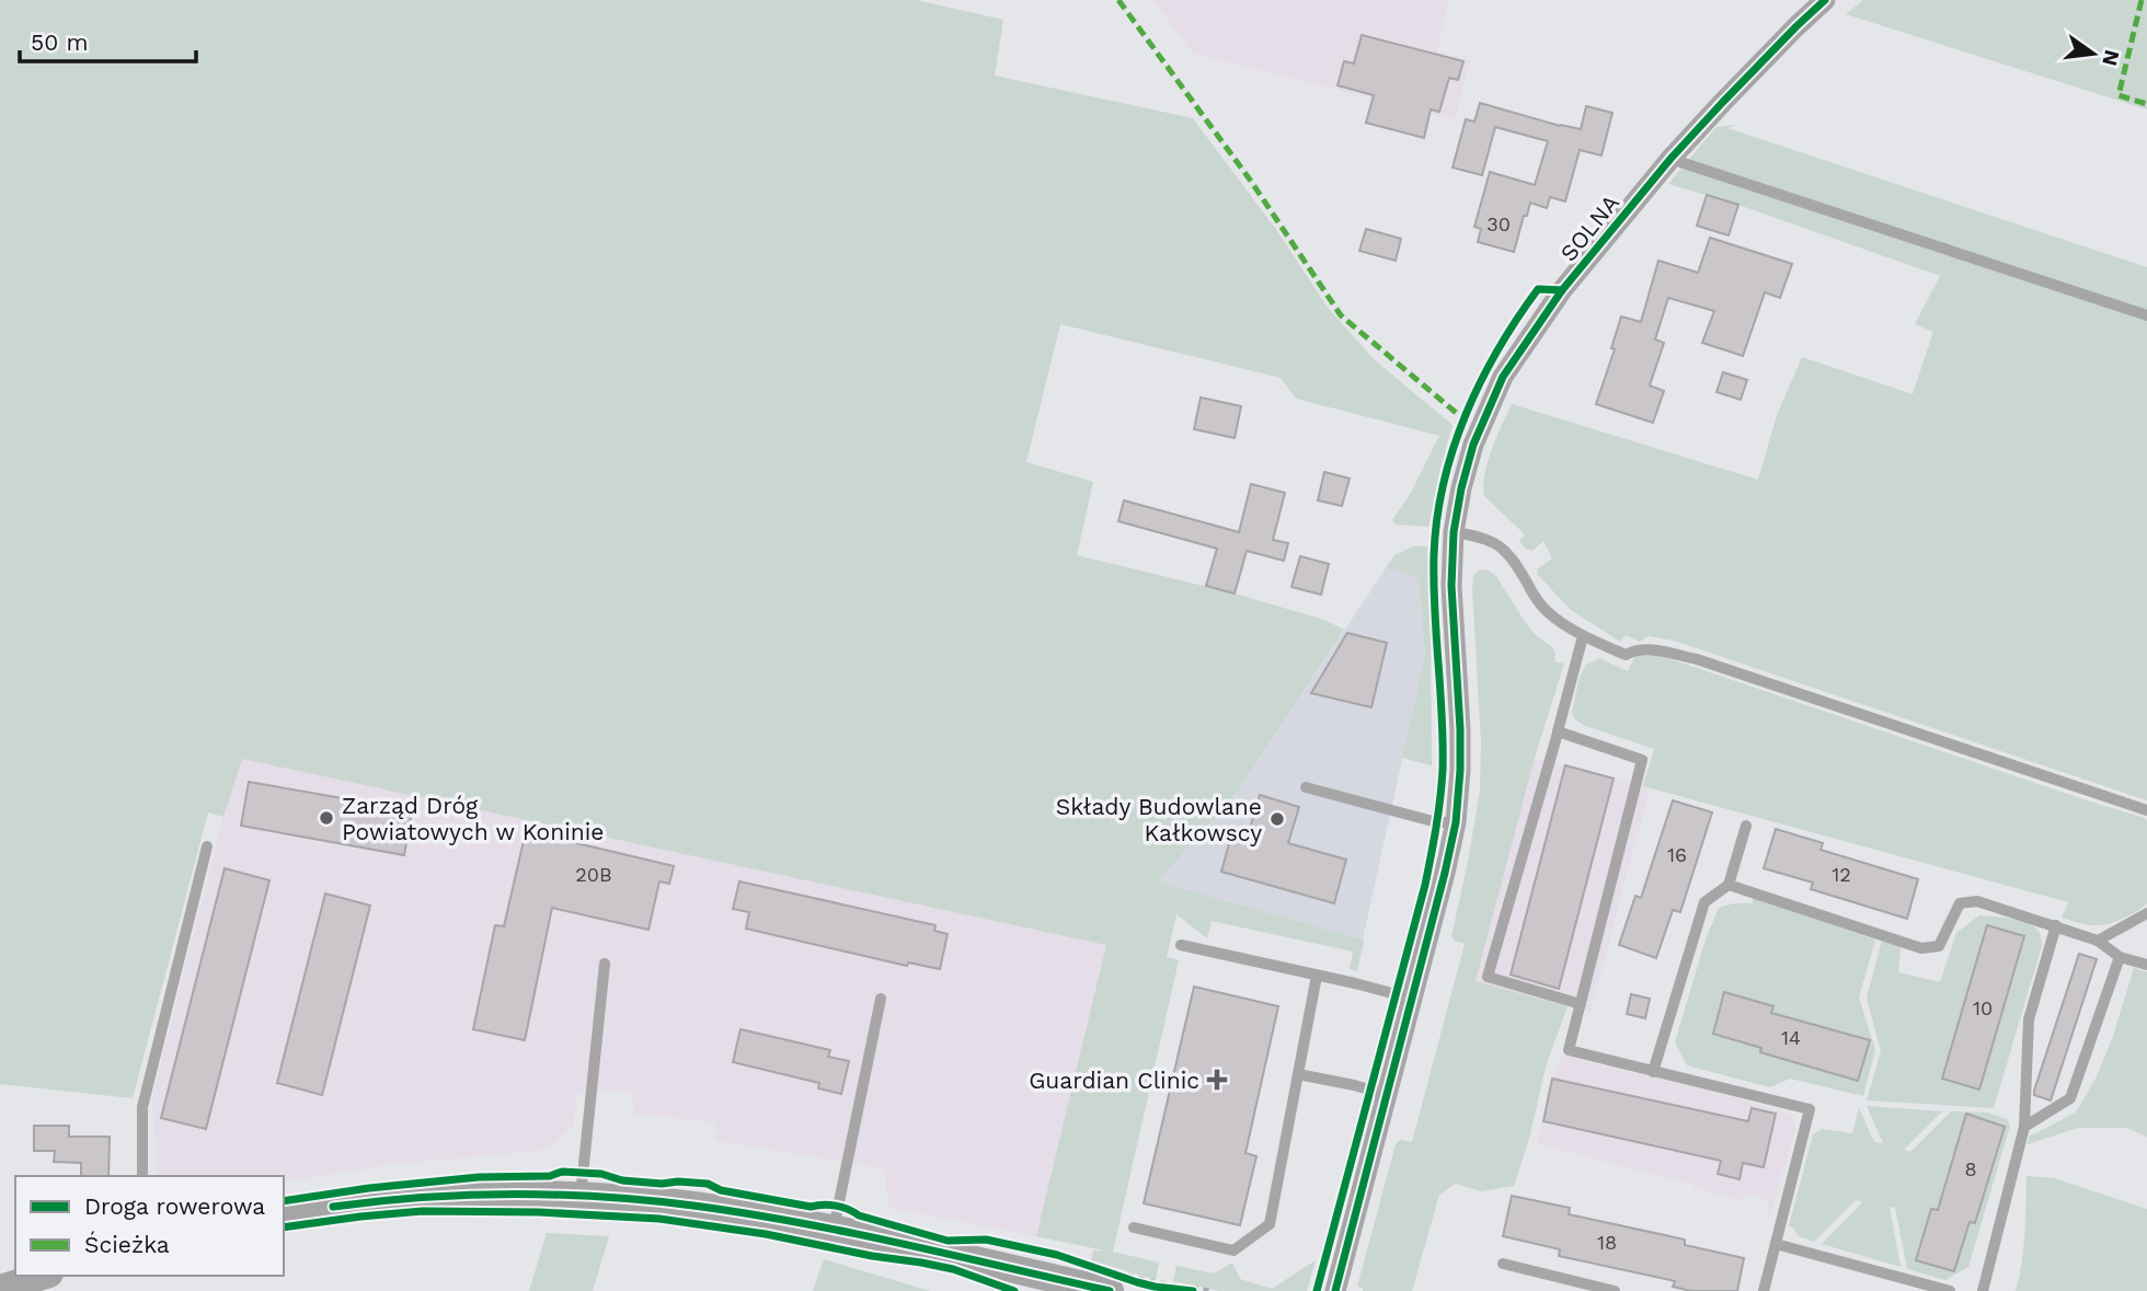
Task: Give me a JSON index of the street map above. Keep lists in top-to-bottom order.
{
  "streets": {
    "street": ["SOLNA"]
  },
  "places": {
    "other": ["Zarząd Dróg Powiatowych w Koninie", "Składy Budowlane Kałkowscy"],
    "health": ["Guardian Clinic"]
  },
  "house_numbers": [
    "30",
    "16",
    "20B",
    "12",
    "10",
    "14",
    "8",
    "18"
  ],
  "legend": ["Droga rowerowa", "Ścieżka"],
  "scale_bar": "50 m",
  "north": "right"
}
